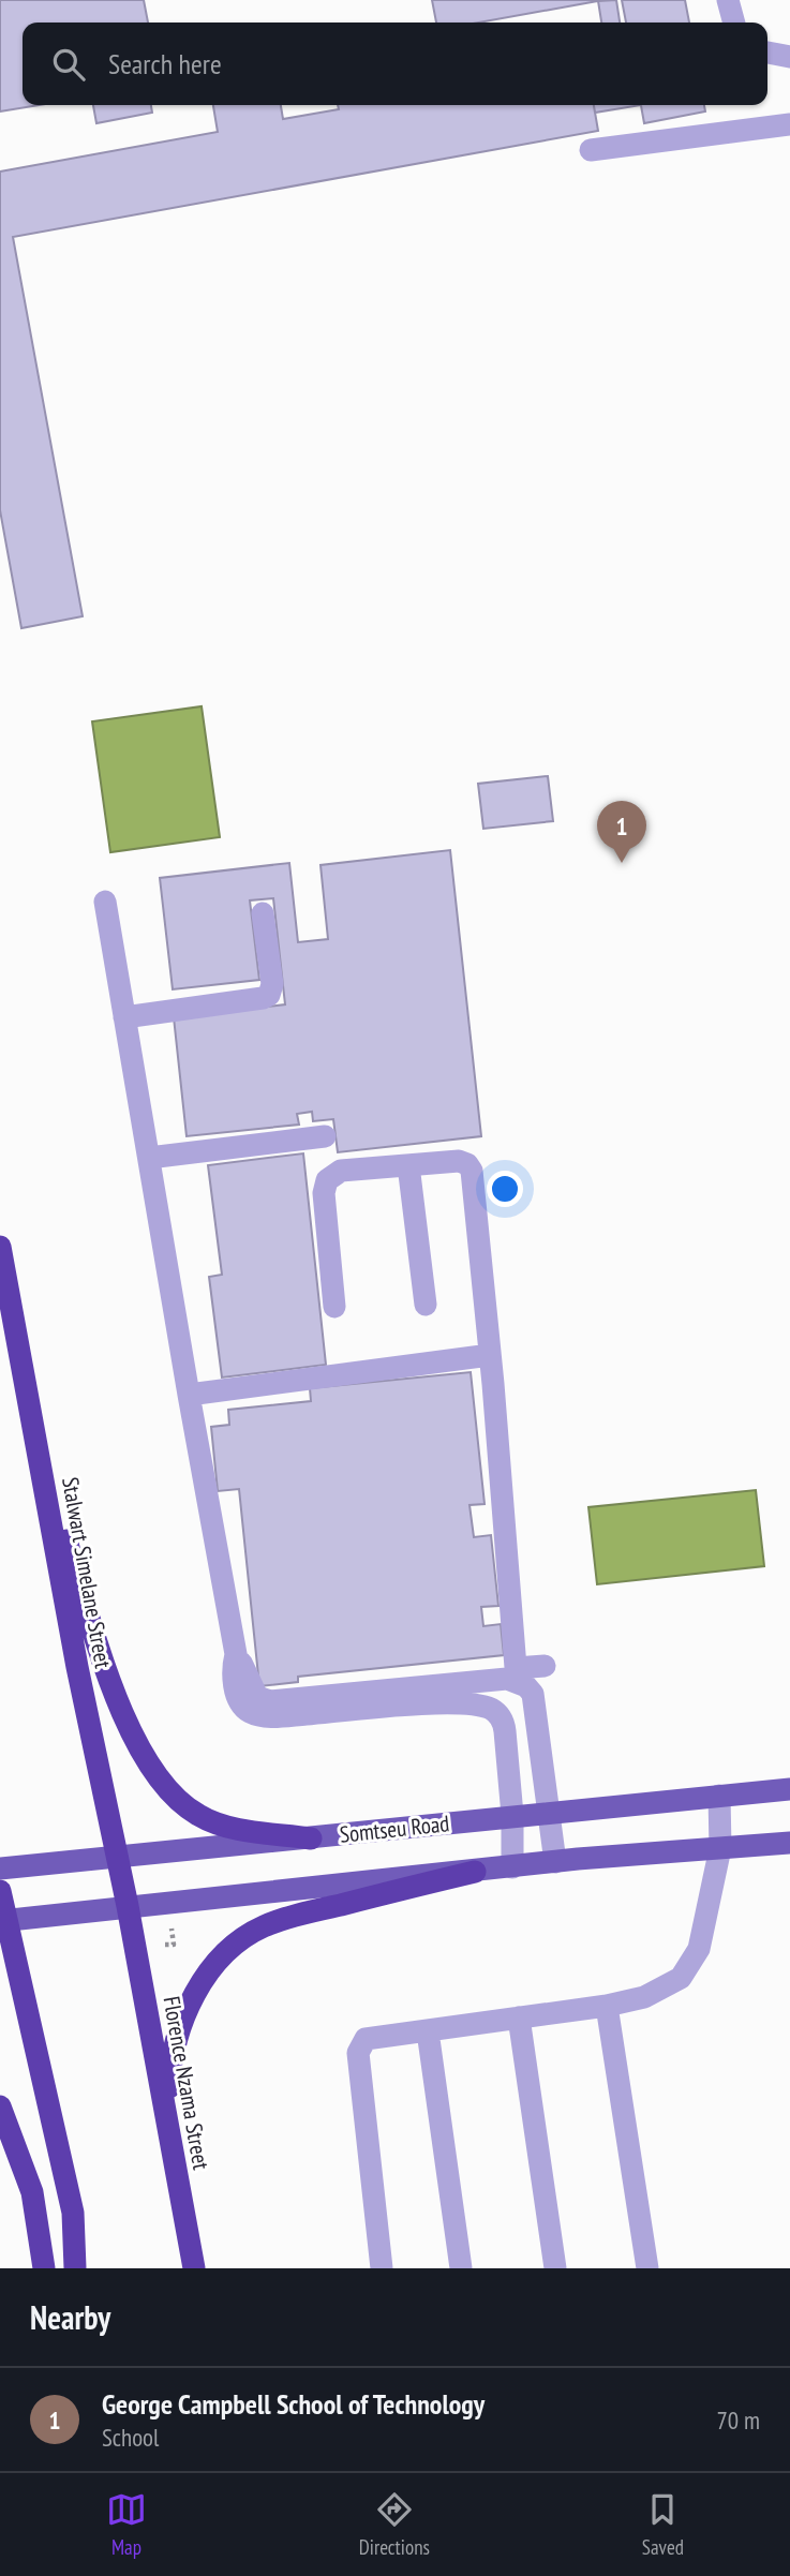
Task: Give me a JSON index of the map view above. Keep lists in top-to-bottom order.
{
  "streets": {
    "highway": ["Stalwart Simelane Street", "Florence Nzama Street"],
    "main road": ["Somtseu Road"]
  },
  "crossings": [
    ["Stalwart Simelane Street", "Somtseu Road"],
    ["Stalwart Simelane Street", "Florence Nzama Street"]
  ],
  "page": {
    "search": "Search here",
    "pins": "1",
    "heading": "Nearby",
    "list": [
      {
        "mark": "1",
        "name": "George Campbell School of Technology",
        "note": "School",
        "value": "70 m"
      }
    ],
    "nav": ["Map", "Directions", "Saved"]
  }
}
